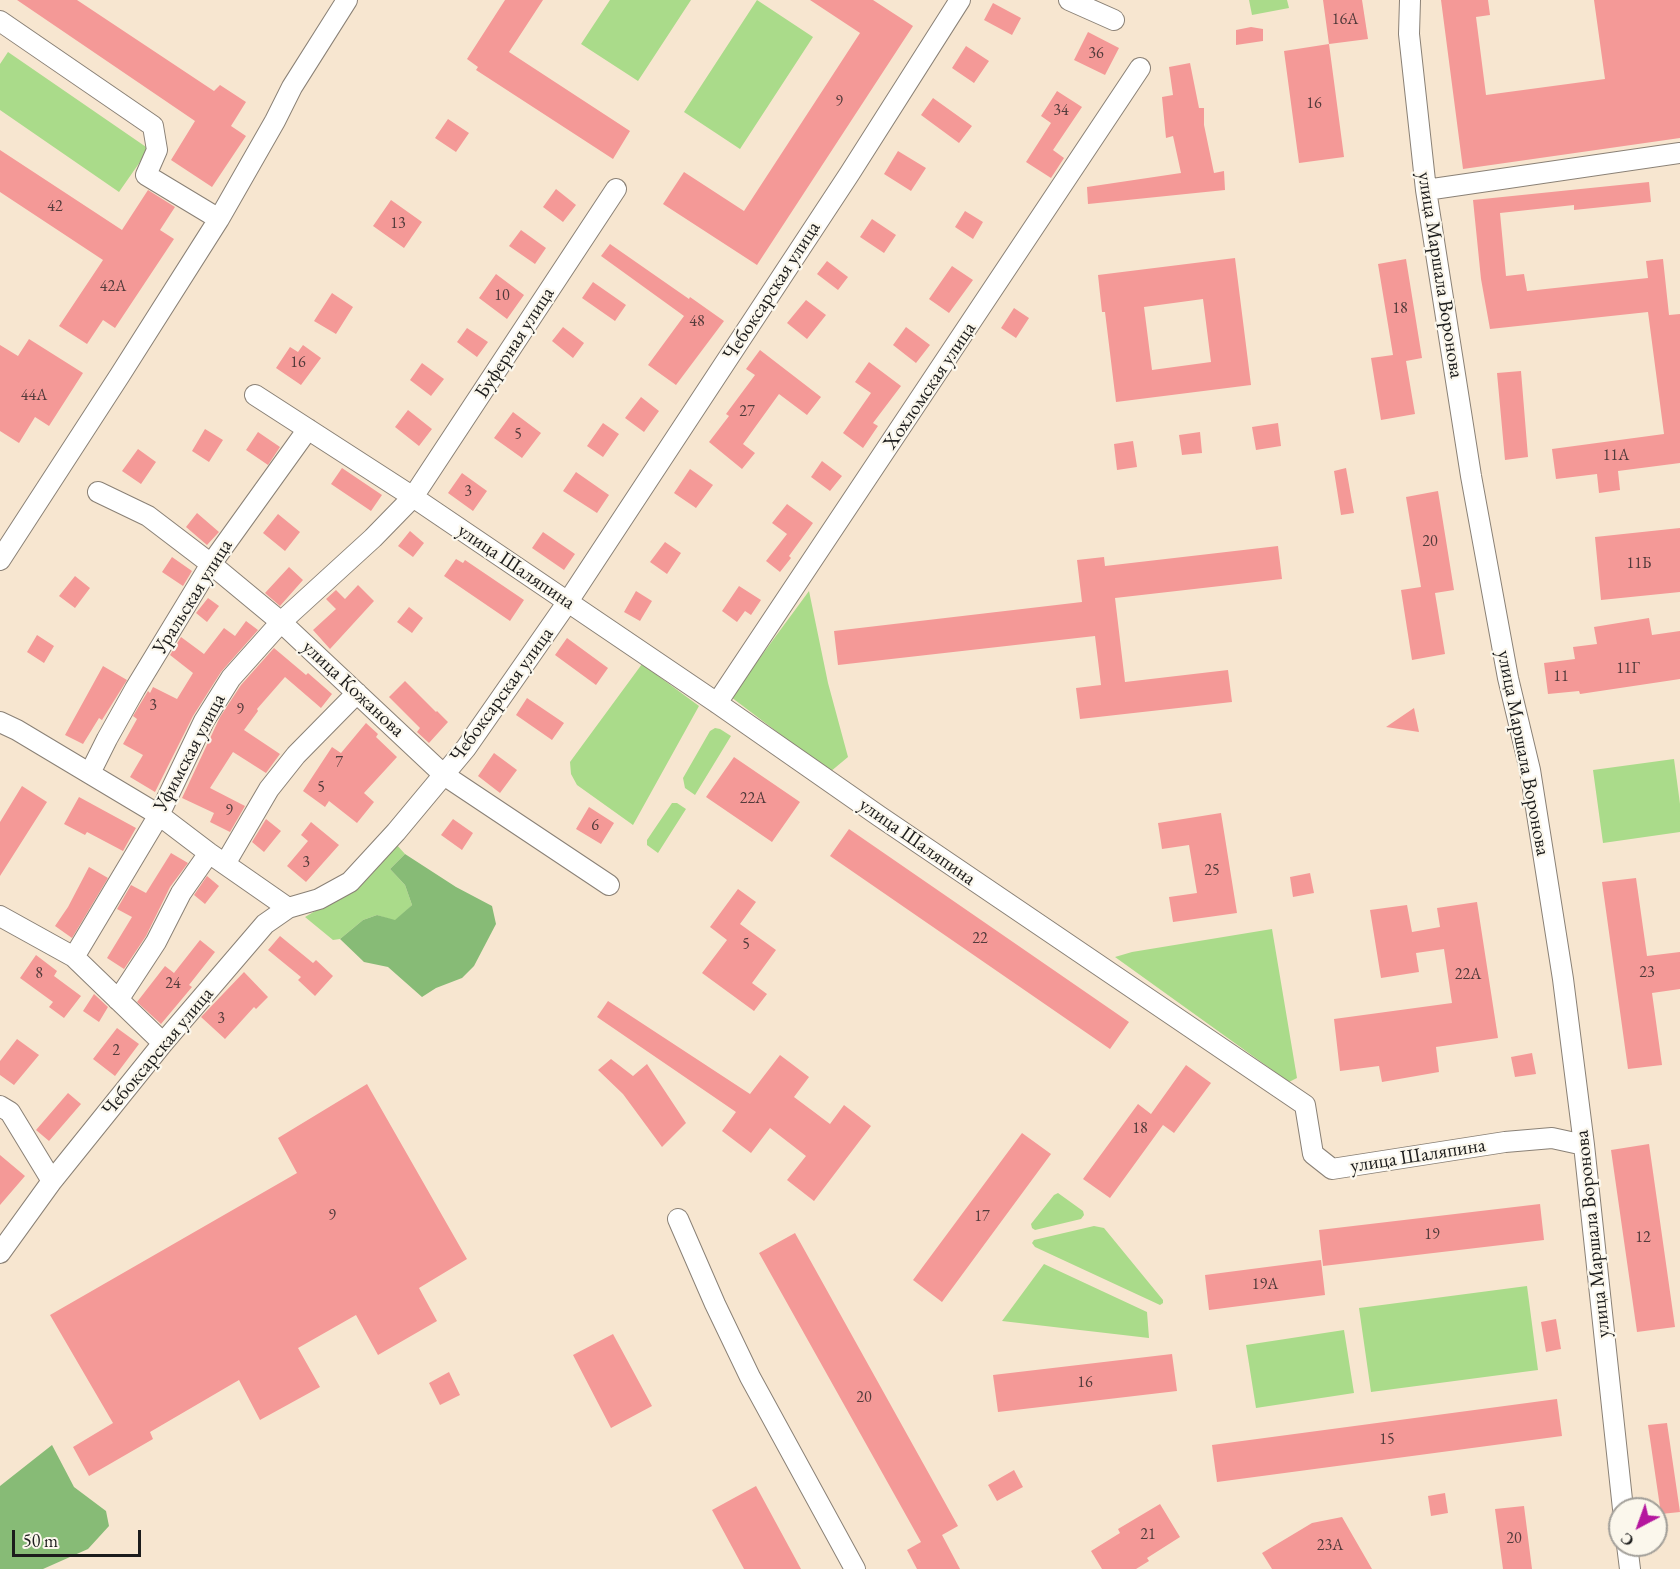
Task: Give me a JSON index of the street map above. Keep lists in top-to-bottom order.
{
  "streets": {
    "street": [
      "улица Маршала Воронова",
      "Чебоксарская улица",
      "Буферная улица",
      "Хохломская улица",
      "улица Шаляпина",
      "Уральская улица",
      "улица Кожанова",
      "Уфимская улица"
    ]
  },
  "crossings": [
    ["улица Маршала Воронова", "улица Шаляпина"],
    ["Чебоксарская улица", "улица Шаляпина"],
    ["Чебоксарская улица", "улица Кожанова"],
    ["Буферная улица", "улица Шаляпина"],
    ["Буферная улица", "Уфимская улица"],
    ["Хохломская улица", "улица Шаляпина"],
    ["улица Шаляпина", "Уральская улица"],
    ["улица Шаляпина", "Уфимская улица"],
    ["Уральская улица", "улица Кожанова"],
    ["улица Кожанова", "Уфимская улица"]
  ],
  "house_numbers": [
    "16А",
    "36",
    "9",
    "16",
    "34",
    "42",
    "13",
    "42А",
    "10",
    "18",
    "48",
    "16",
    "44А",
    "27",
    "5",
    "11А",
    "3",
    "20",
    "11Б",
    "11Г",
    "11",
    "3",
    "9",
    "7",
    "5",
    "22А",
    "9",
    "6",
    "3",
    "25",
    "22",
    "5",
    "23",
    "8",
    "22А",
    "24",
    "3",
    "2",
    "18",
    "9",
    "17",
    "19",
    "12",
    "19А",
    "16",
    "20",
    "15",
    "21",
    "20",
    "23А"
  ],
  "scale_bar": "50 m",
  "north": "bottom left"
}
